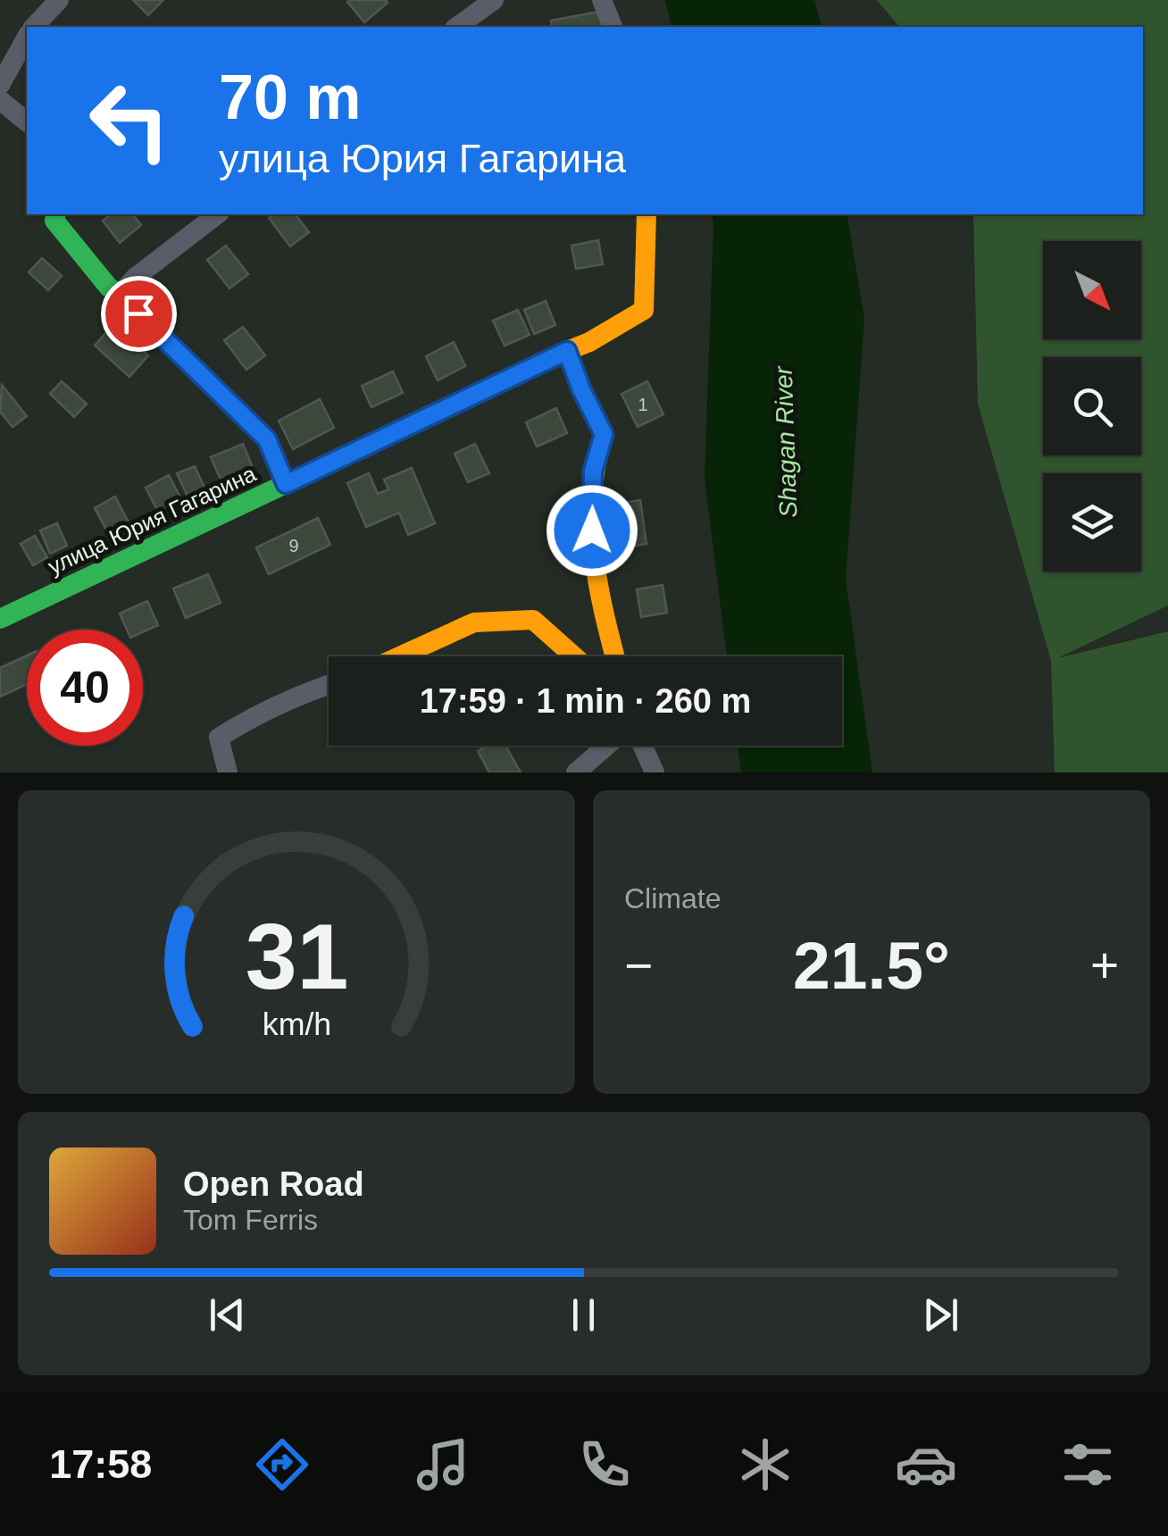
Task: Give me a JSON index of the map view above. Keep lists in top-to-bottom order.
{
  "streets": {
    "street": ["улица Юрия Гагарина"]
  },
  "water": ["Shagan River"],
  "house_numbers": ["1", "9"],
  "north": "bottom right",
  "page": {
    "turn": ["70 m", "улица Юрия Гагарина"],
    "limit": "40",
    "trip": "17:59 · 1 min · 260 m",
    "tile": "Climate",
    "heat": ["−", "21.5°", "+"],
    "song": ["Open Road", "Tom Ferris"],
    "tabs": "17:58",
    "gauge": ["31", "km/h"]
  }
}
